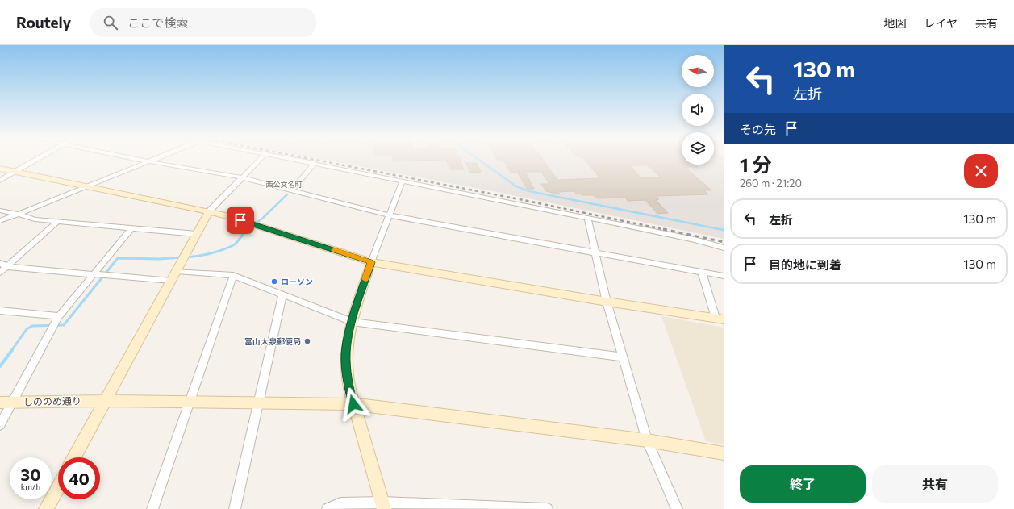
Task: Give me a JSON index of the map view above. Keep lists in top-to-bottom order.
{
  "streets": {
    "street": ["しののめ通り"]
  },
  "districts": ["西公文名町"],
  "places": ["ローソン", "富山大泉郵便局"],
  "north": "left",
  "page": {
    "header": "Routely",
    "search": "ここで検索",
    "nav": ["地図", "レイヤ", "共有"],
    "turn": ["130 m", "左折"],
    "then": "その先",
    "heading": ["1 分", "260 m · 21:20"],
    "list": [
      {
        "name": "左折",
        "value": "130 m"
      },
      {
        "name": "目的地に到着",
        "value": "130 m"
      }
    ],
    "speed": "30 km/h",
    "limit": "40",
    "buttons": ["終了", "共有"]
  }
}
